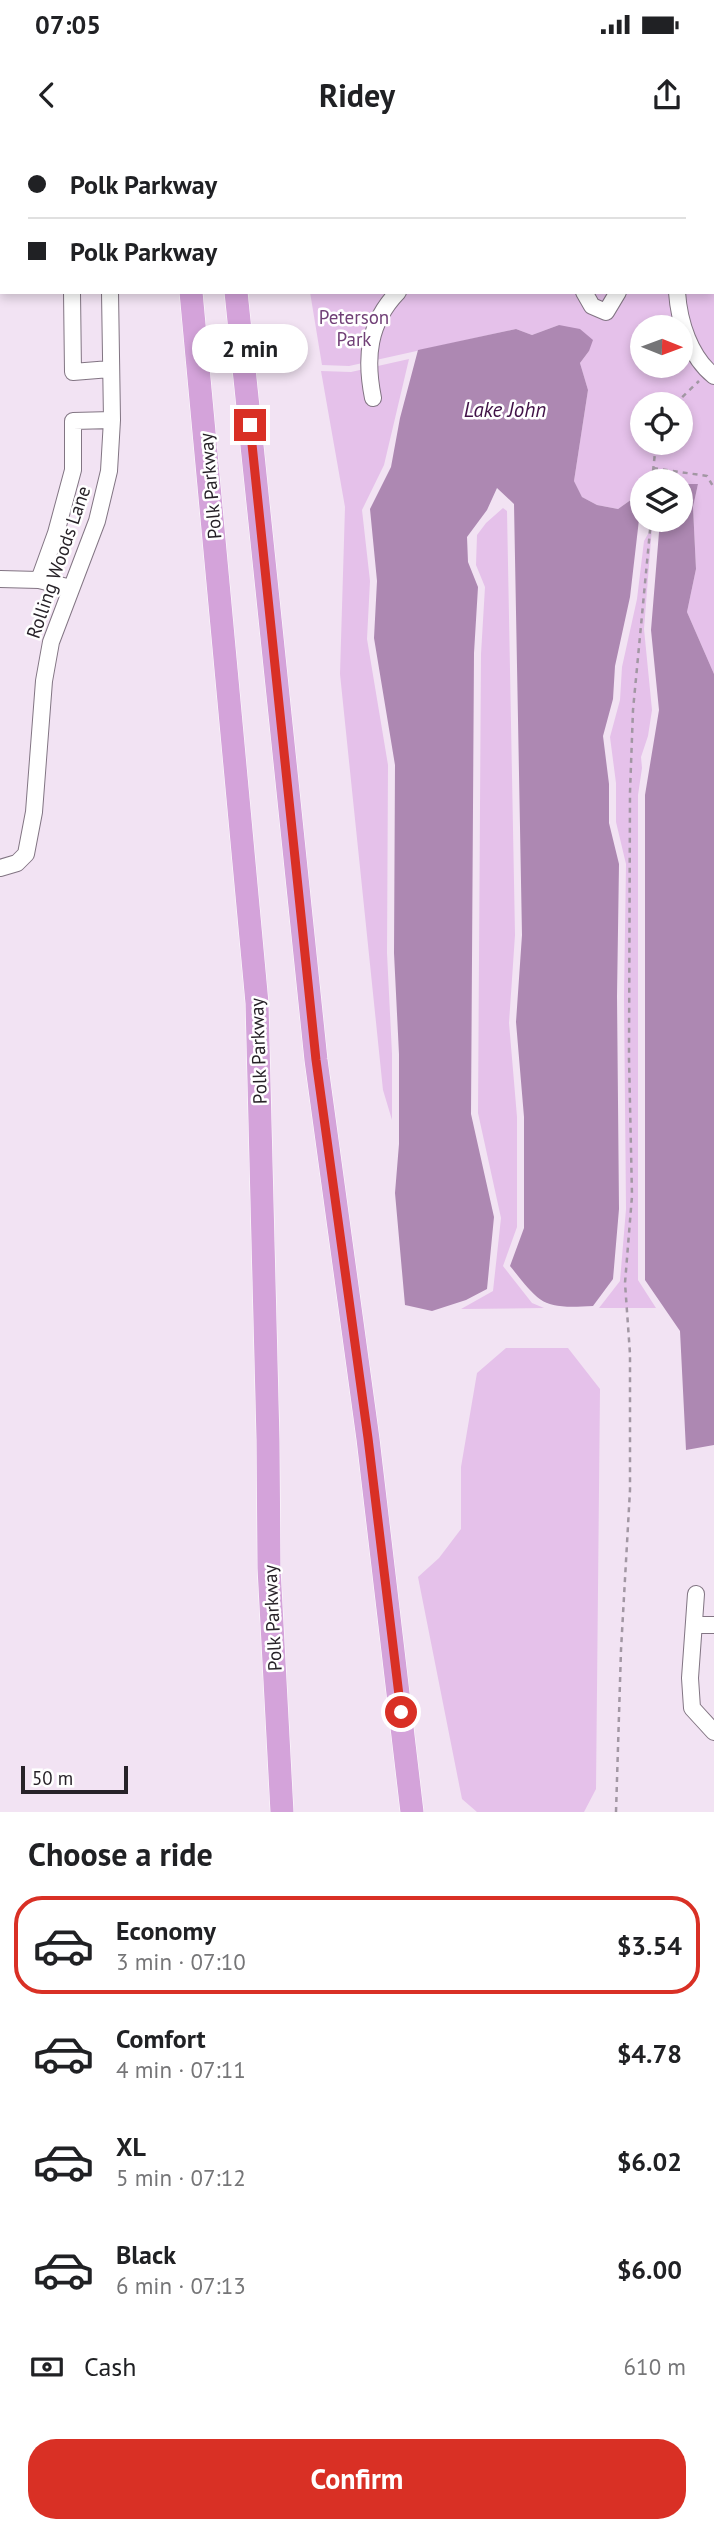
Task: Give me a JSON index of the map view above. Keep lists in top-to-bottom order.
{
  "streets": {
    "highway": ["Polk Parkway"],
    "street": ["Rolling Woods Lane"]
  },
  "water": ["Lake John"],
  "parks": ["Peterson Park"],
  "scale_bar": "50 m",
  "north": "right",
  "page": {
    "status": "07:05",
    "header": "Ridey",
    "banner": ["Polk Parkway", "Polk Parkway"],
    "bubble": "2 min",
    "scale": "50 m",
    "heading": "Choose a ride",
    "list": [
      {
        "name": "Economy",
        "note": "3 min · 07:10",
        "value": "$3.54"
      },
      {
        "name": "Comfort",
        "note": "4 min · 07:11",
        "value": "$4.78"
      },
      {
        "name": "XL",
        "note": "5 min · 07:12",
        "value": "$6.02"
      },
      {
        "name": "Black",
        "note": "6 min · 07:13",
        "value": "$6.00"
      }
    ],
    "pay": ["Cash", "610 m"],
    "buttons": "Confirm"
  }
}
